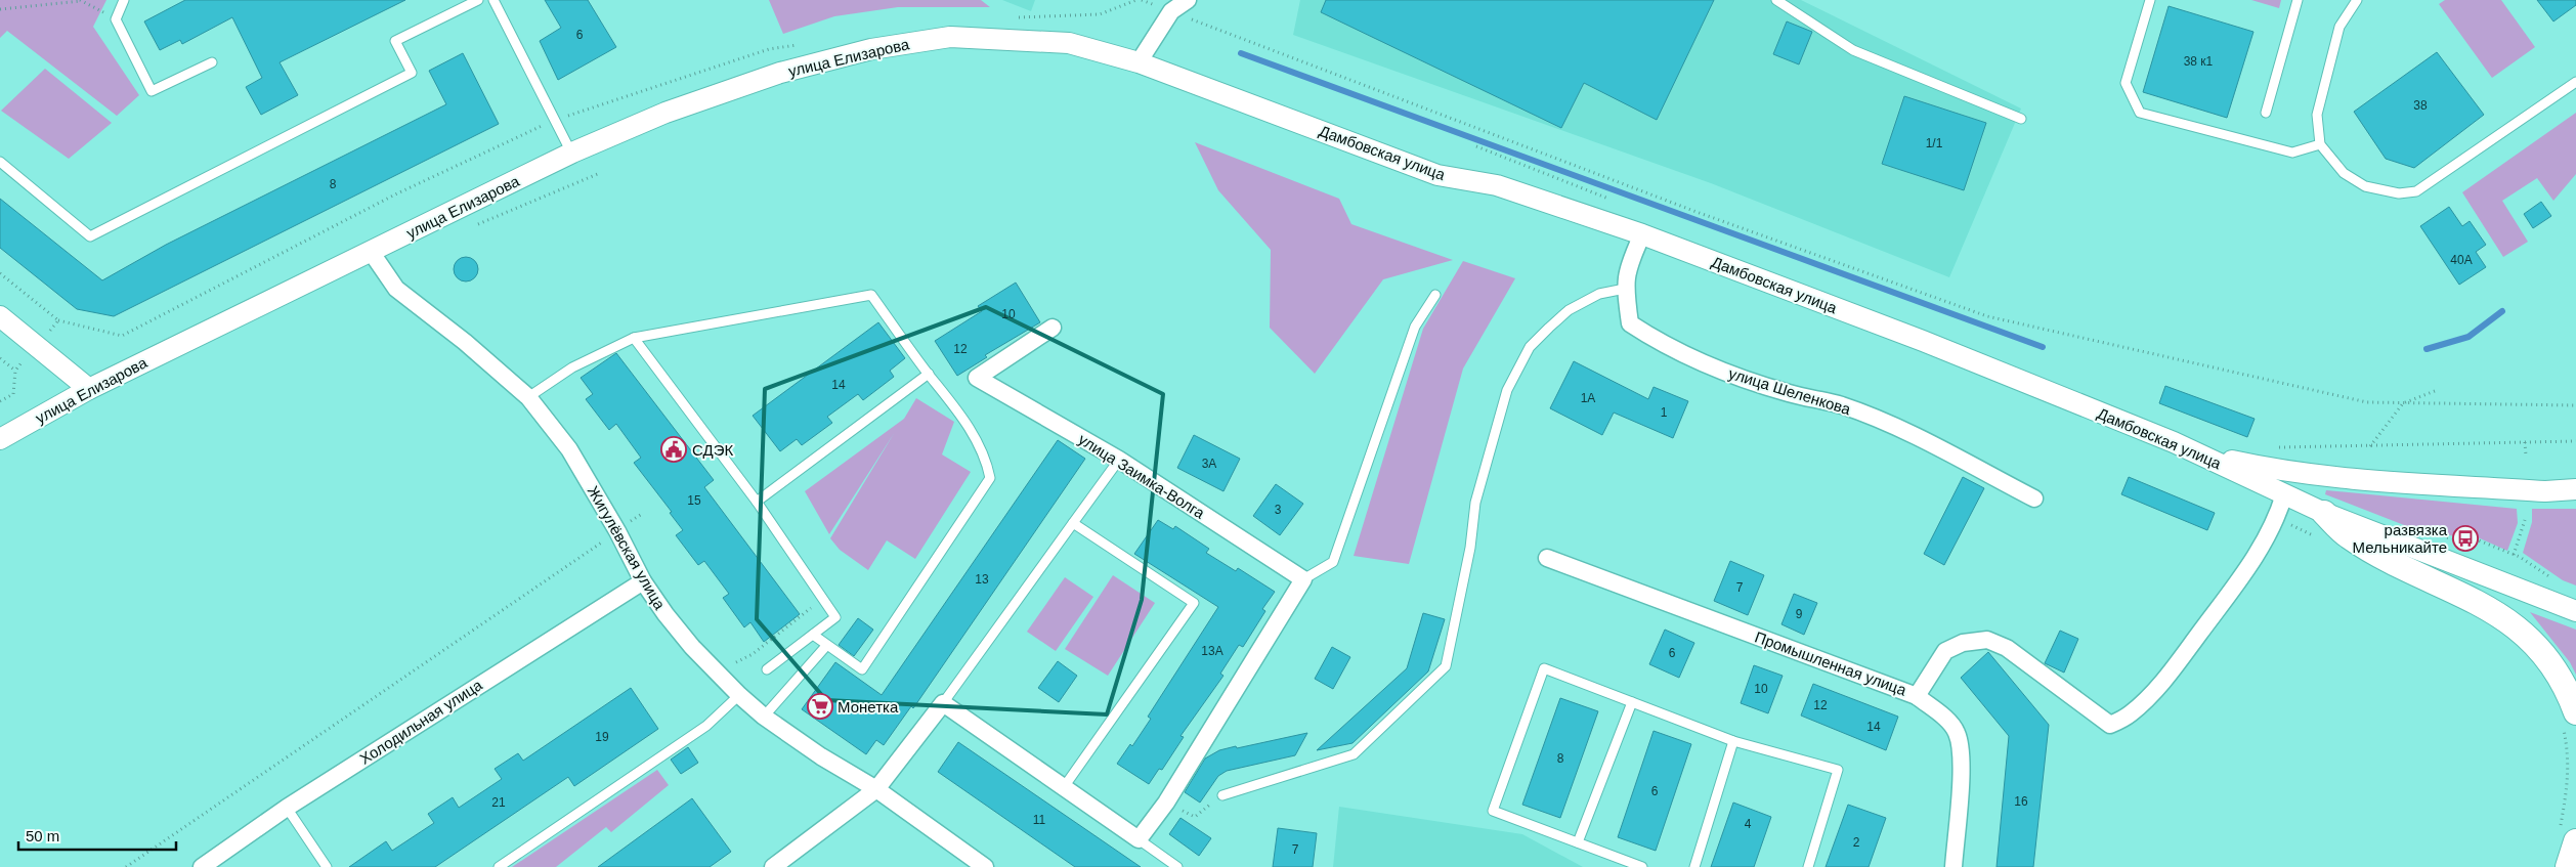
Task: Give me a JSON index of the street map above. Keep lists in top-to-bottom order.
{
  "streets": {
    "street": [
      "улица Елизарова",
      "Дамбовская улица",
      "улица Шеленкова",
      "улица Заимка-Волга",
      "Жигулёвская улица",
      "Промышленная улица",
      "Холодильная улица"
    ]
  },
  "crossings": [
    ["улица Елизарова", "Дамбовская улица"],
    ["улица Елизарова", "Жигулёвская улица"],
    ["Дамбовская улица", "улица Шеленкова"],
    ["Жигулёвская улица", "Холодильная улица"]
  ],
  "places": {
    "public building": ["СДЭК"],
    "bus stop": ["развязка Мельникайте"],
    "supermarket": ["Монетка"]
  },
  "house_numbers": [
    "6",
    "38 к1",
    "38",
    "1/1",
    "8",
    "40А",
    "10",
    "12",
    "14",
    "1А",
    "1",
    "3А",
    "15",
    "3",
    "13",
    "7",
    "9",
    "13А",
    "6",
    "10",
    "12",
    "14",
    "19",
    "8",
    "6",
    "16",
    "21",
    "11",
    "4",
    "2",
    "7"
  ],
  "scale_bar": "50 m"
}
